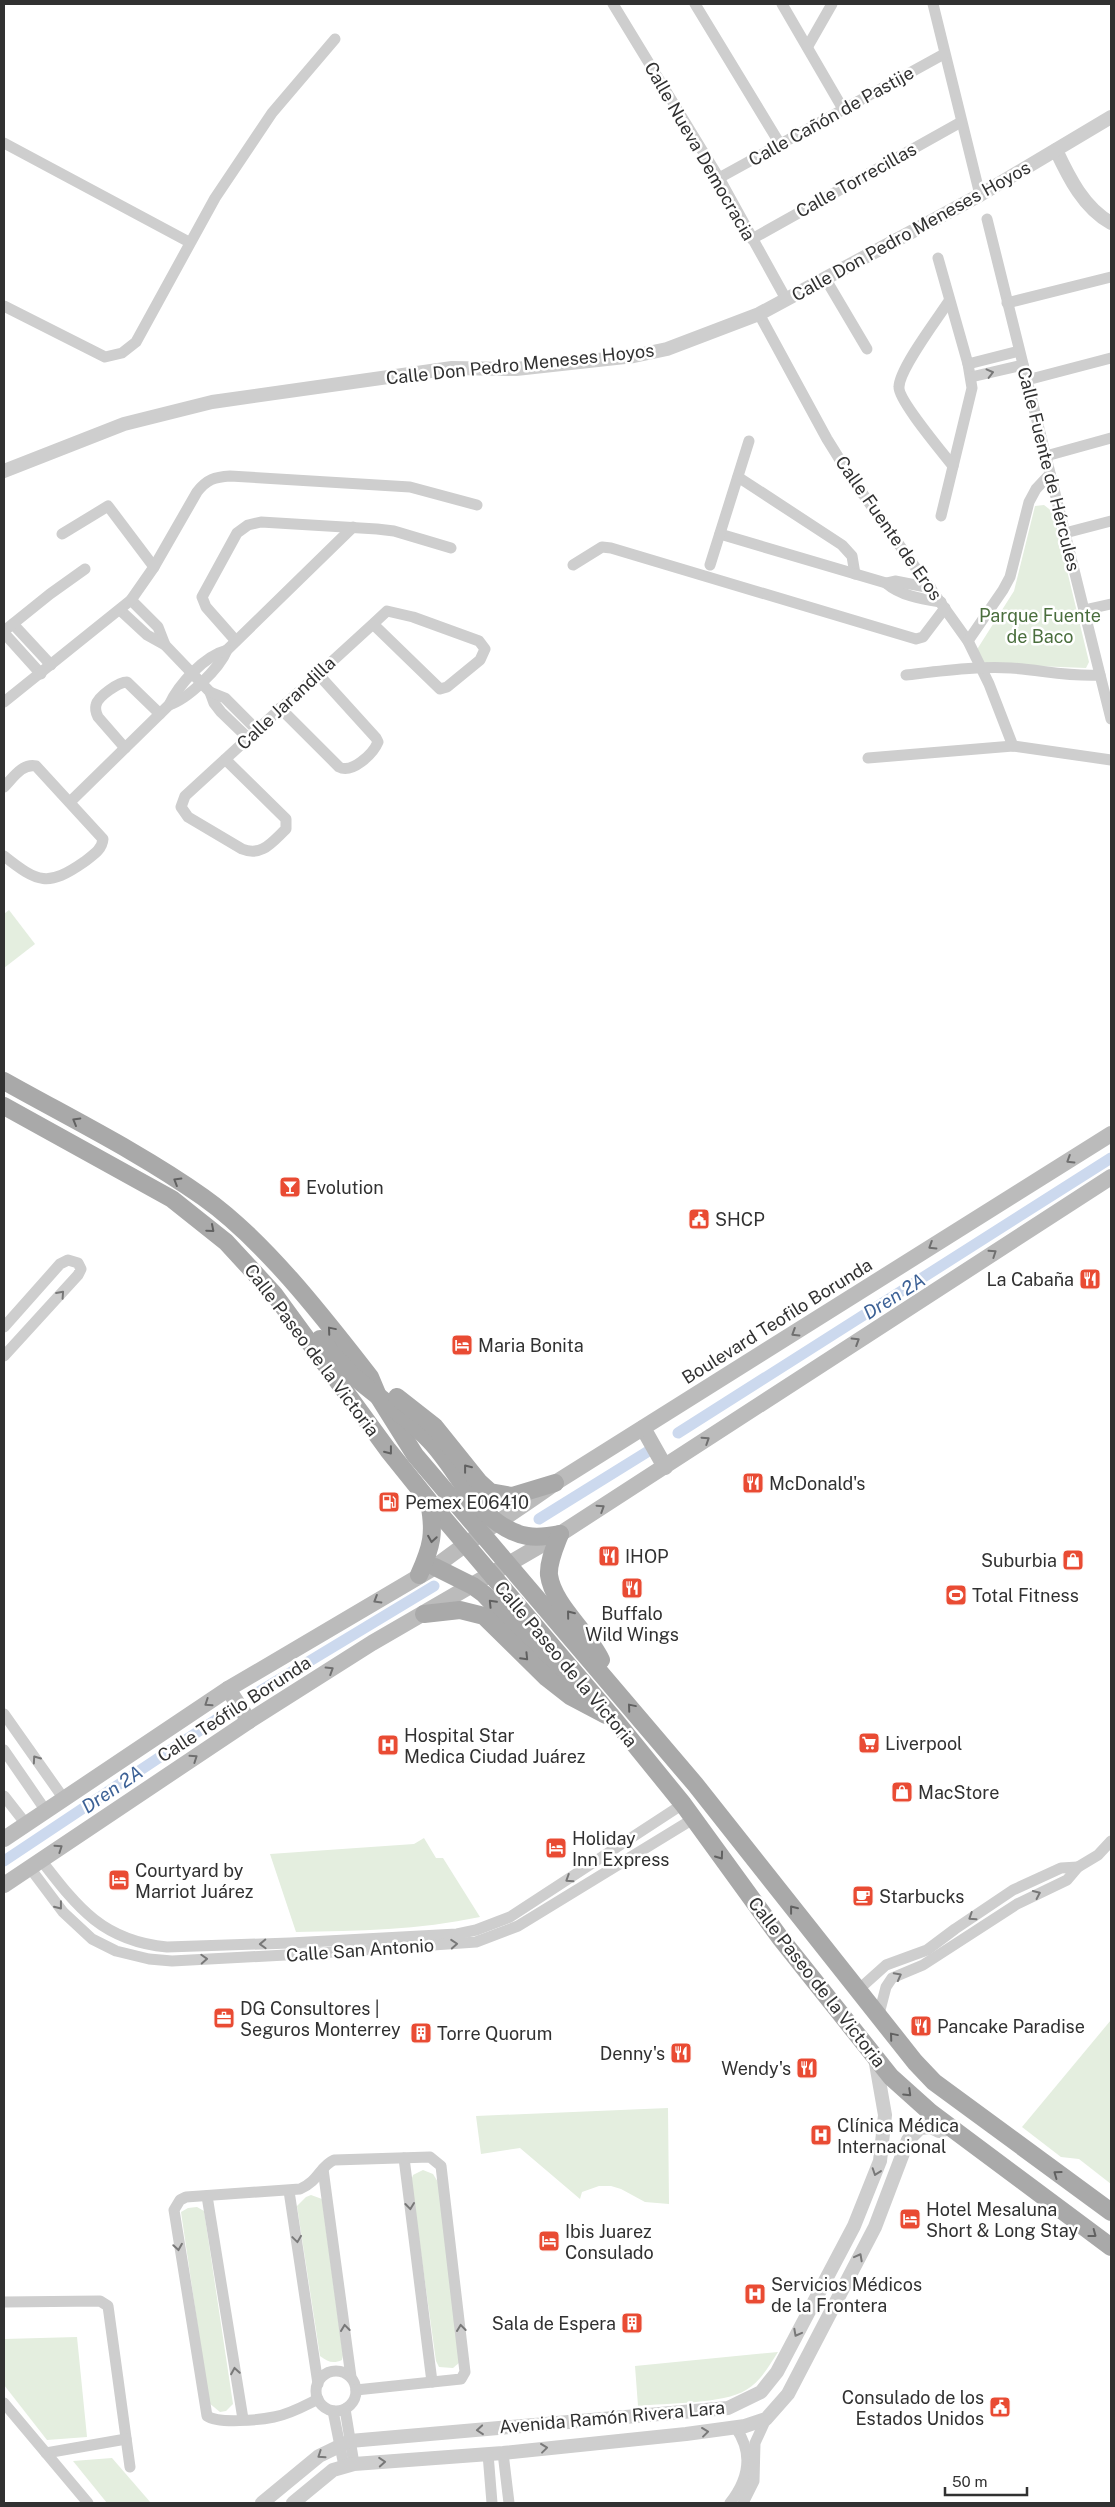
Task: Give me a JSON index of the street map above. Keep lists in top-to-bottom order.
{
  "streets": {
    "main road": ["Boulevard Teofilo Borunda", "Calle Paseo de la Victoria", "Calle Teófilo Borunda"],
    "street": [
      "Calle Cañón de Pastije",
      "Calle Nueva Democracia",
      "Calle Torrecillas",
      "Calle Don Pedro Meneses Hoyos",
      "Calle Fuente de Hércules",
      "Calle Fuente de Eros",
      "Calle Jarandilla",
      "Calle San Antonio",
      "Avenida Ramón Rivera Lara"
    ]
  },
  "crossings": [
    ["Calle Cañón de Pastije", "Calle Nueva Democracia"],
    ["Calle Nueva Democracia", "Calle Torrecillas"],
    ["Calle Nueva Democracia", "Calle Don Pedro Meneses Hoyos"],
    ["Calle Don Pedro Meneses Hoyos", "Calle Fuente de Eros"],
    ["Boulevard Teofilo Borunda", "Calle Paseo de la Victoria"],
    ["Boulevard Teofilo Borunda", "Calle Teófilo Borunda"],
    ["Calle Paseo de la Victoria", "Calle Teófilo Borunda"],
    ["Calle Paseo de la Victoria", "Calle San Antonio"],
    ["Calle Paseo de la Victoria", "Avenida Ramón Rivera Lara"],
    ["Calle Teófilo Borunda", "Calle San Antonio"]
  ],
  "water": ["Dren 2A"],
  "parks": ["Parque Fuente de Baco"],
  "places": {
    "bar": ["Evolution"],
    "public building": ["SHCP", "Consulado de los Estados Unidos"],
    "restaurant": [
      "La Cabaña",
      "McDonald's",
      "IHOP",
      "Buffalo Wild Wings",
      "Pancake Paradise",
      "Denny's",
      "Wendy's"
    ],
    "hotel": [
      "Maria Bonita",
      "Holiday Inn Express",
      "Courtyard by Marriot Juárez",
      "Hotel Mesaluna Short & Long Stay",
      "Ibis Juarez Consulado"
    ],
    "fuel station": ["Pemex E06410"],
    "shop": ["Suburbia", "MacStore"],
    "sports": ["Total Fitness"],
    "supermarket": ["Liverpool"],
    "hospital": ["Hospital Star Medica Ciudad Juárez", "Clínica Médica Internacional", "Servicios Médicos de la Frontera"],
    "cafe": ["Starbucks"],
    "office": ["DG Consultores | Seguros Monterrey"],
    "building": ["Torre Quorum", "Sala de Espera"]
  },
  "scale_bar": "50 m"
}
